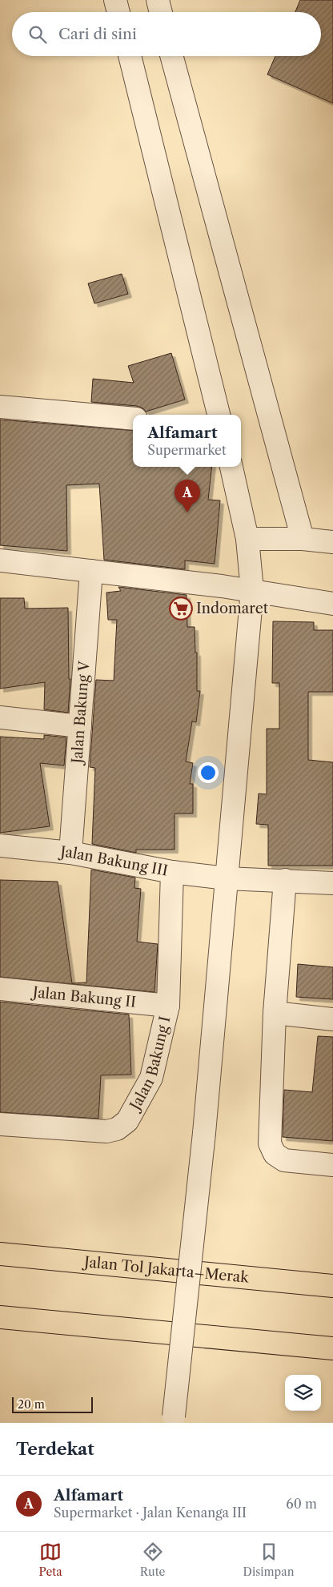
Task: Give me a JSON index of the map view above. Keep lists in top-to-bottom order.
{
  "streets": {
    "highway": ["Jalan Tol Jakarta–Merak"],
    "street": [
      "Jalan Bakung V",
      "Jalan Bakung III",
      "Jalan Bakung II",
      "Jalan Bakung I"
    ]
  },
  "crossings": [
    ["Jalan Bakung V", "Jalan Bakung III"],
    ["Jalan Bakung III", "Jalan Bakung I"],
    ["Jalan Bakung II", "Jalan Bakung I"]
  ],
  "places": {
    "supermarket": ["Indomaret"]
  },
  "scale_bar": "20 m",
  "page": {
    "search": "Cari di sini",
    "popup": ["Alfamart", "Supermarket"],
    "pins": "A",
    "scale": "20 m",
    "heading": "Terdekat",
    "list": [
      {
        "mark": "A",
        "name": "Alfamart",
        "note": "Supermarket · Jalan Kenanga III",
        "value": "60 m"
      }
    ],
    "nav": ["Peta", "Rute", "Disimpan"]
  }
}
